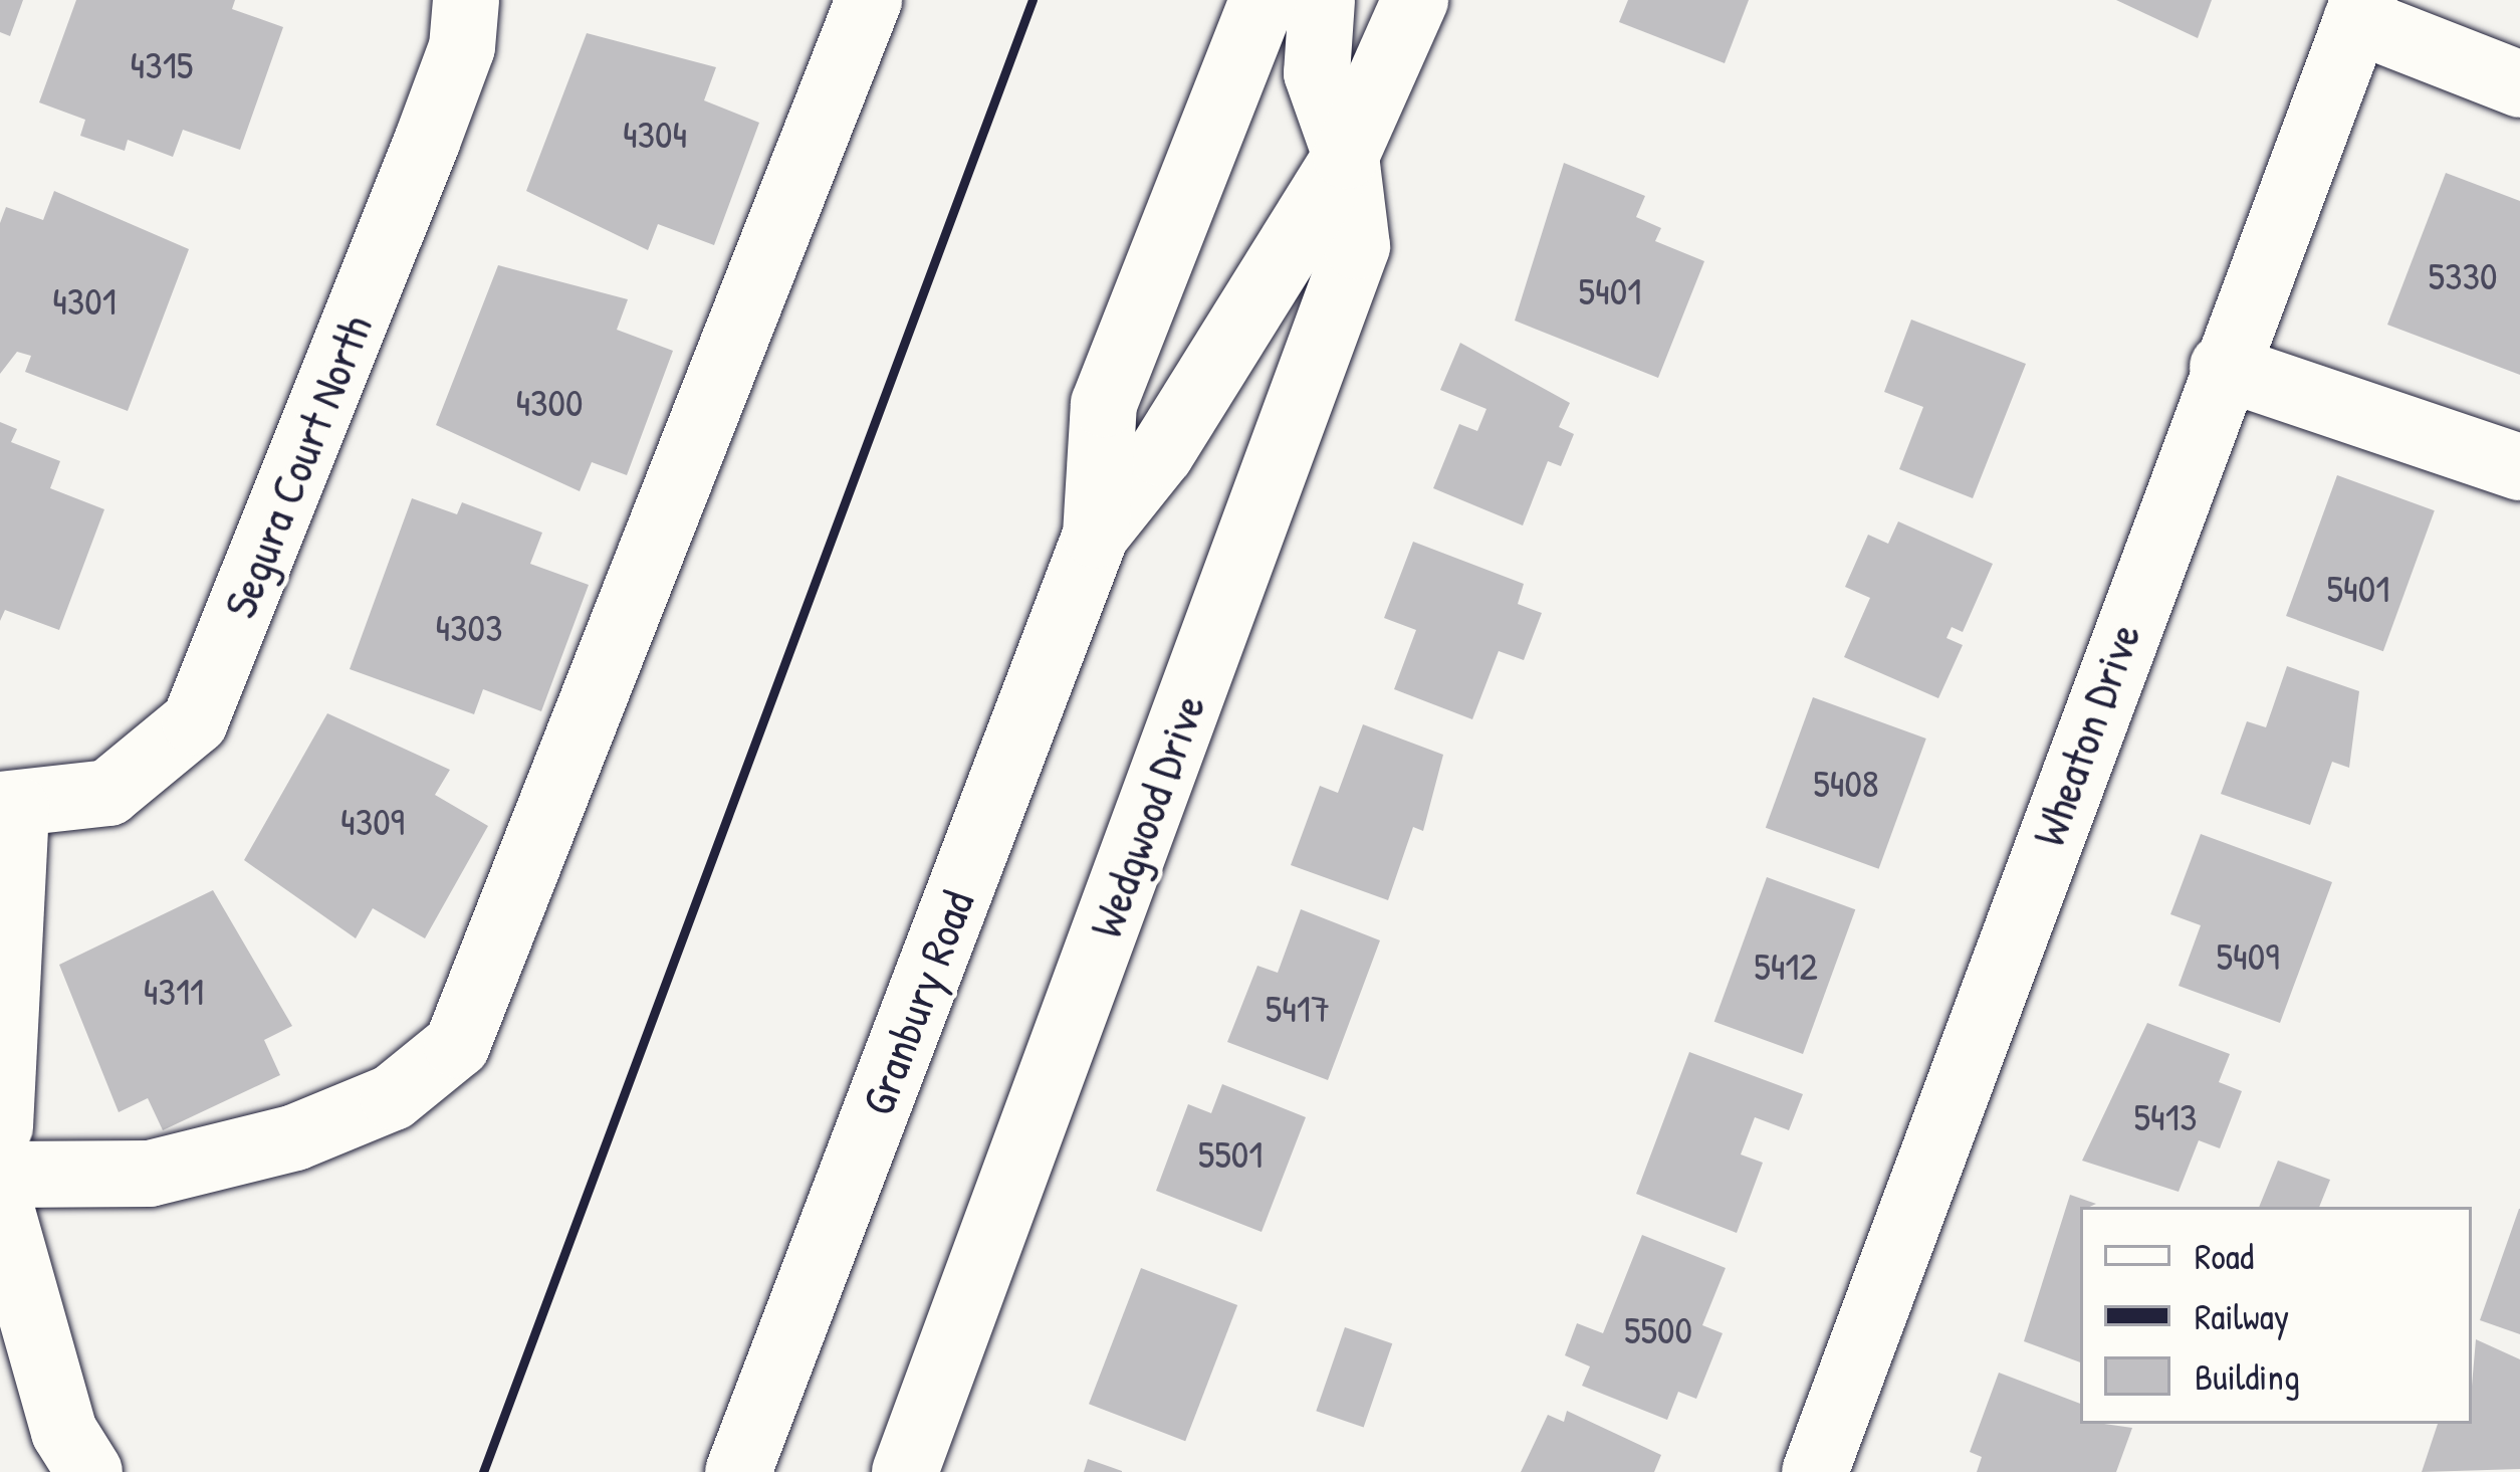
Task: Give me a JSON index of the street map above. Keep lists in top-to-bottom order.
{
  "streets": {
    "street": [
      "Segura Court North",
      "Wheaton Drive",
      "Wedgwood Drive",
      "Granbury Road"
    ]
  },
  "crossings": [
    ["Wedgwood Drive", "Granbury Road"]
  ],
  "house_numbers": [
    "4315",
    "4304",
    "5330",
    "5401",
    "4301",
    "4300",
    "5401",
    "4303",
    "5408",
    "4309",
    "5409",
    "5412",
    "4311",
    "5417",
    "5413",
    "5501",
    "5500"
  ],
  "legend": ["Road", "Railway", "Building"]
}
